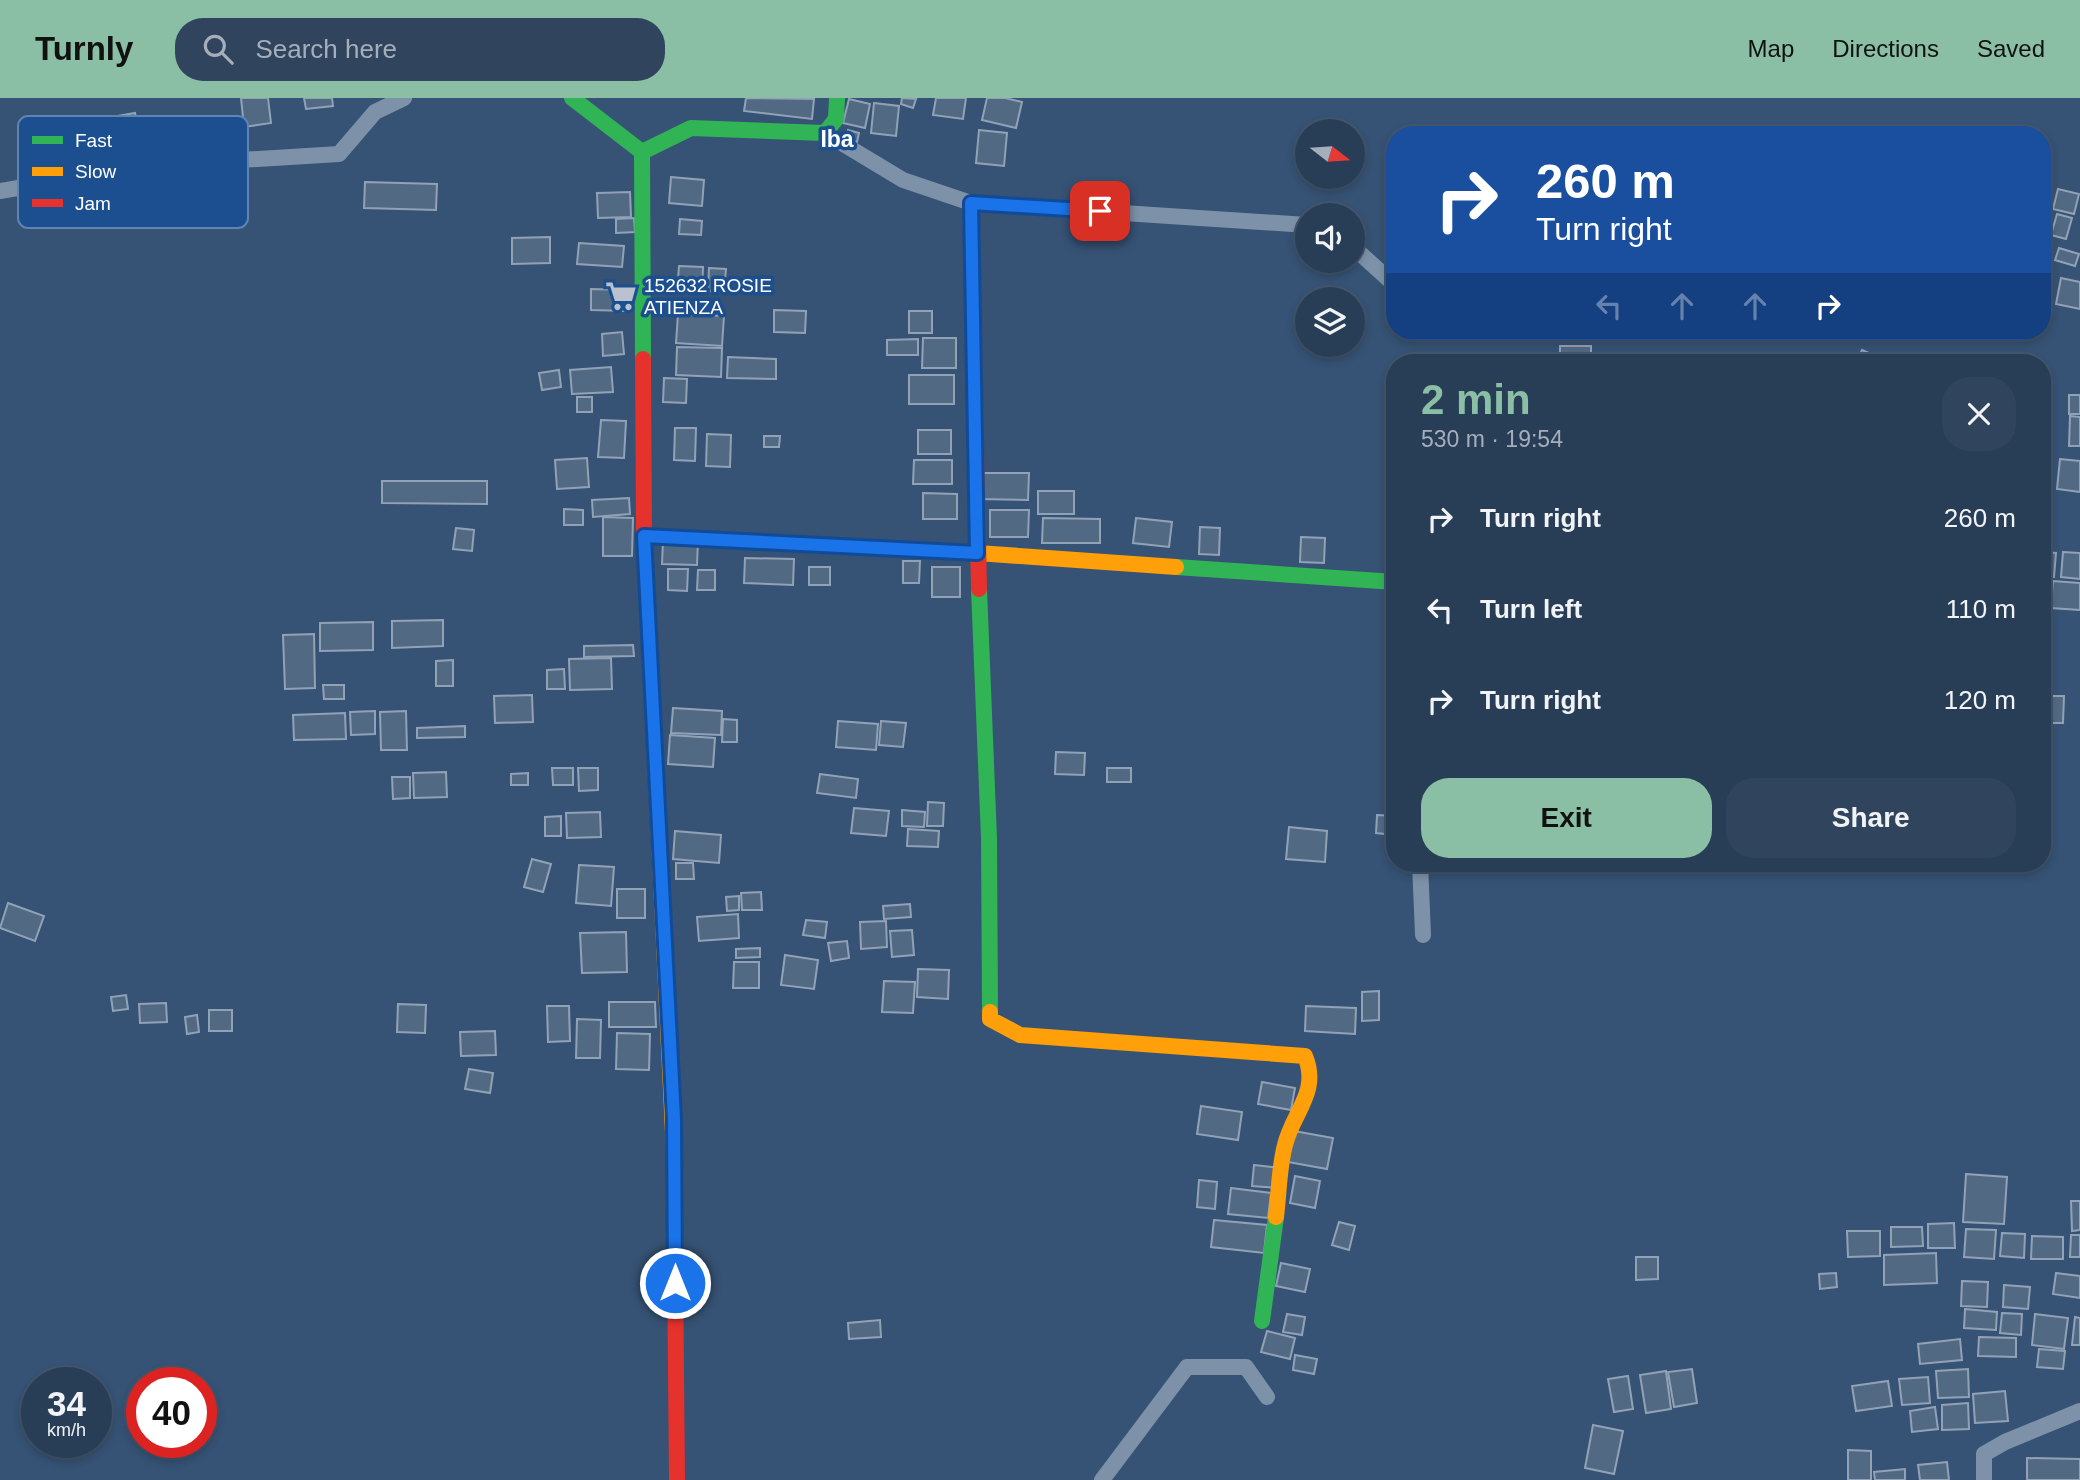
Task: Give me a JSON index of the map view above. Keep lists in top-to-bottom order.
{
  "districts": ["Iba"],
  "places": {
    "supermarket": ["152632 ROSIE ATIENZA"]
  },
  "legend": ["Fast", "Slow", "Jam"],
  "north": "right",
  "page": {
    "header": "Turnly",
    "search": "Search here",
    "nav": ["Map", "Directions", "Saved"],
    "turn": ["260 m", "Turn right"],
    "heading": ["2 min", "530 m · 19:54"],
    "list": [
      {
        "name": "Turn right",
        "value": "260 m"
      },
      {
        "name": "Turn left",
        "value": "110 m"
      },
      {
        "name": "Turn right",
        "value": "120 m"
      }
    ],
    "buttons": ["Exit", "Share"],
    "speed": "34 km/h",
    "limit": "40"
  }
}
